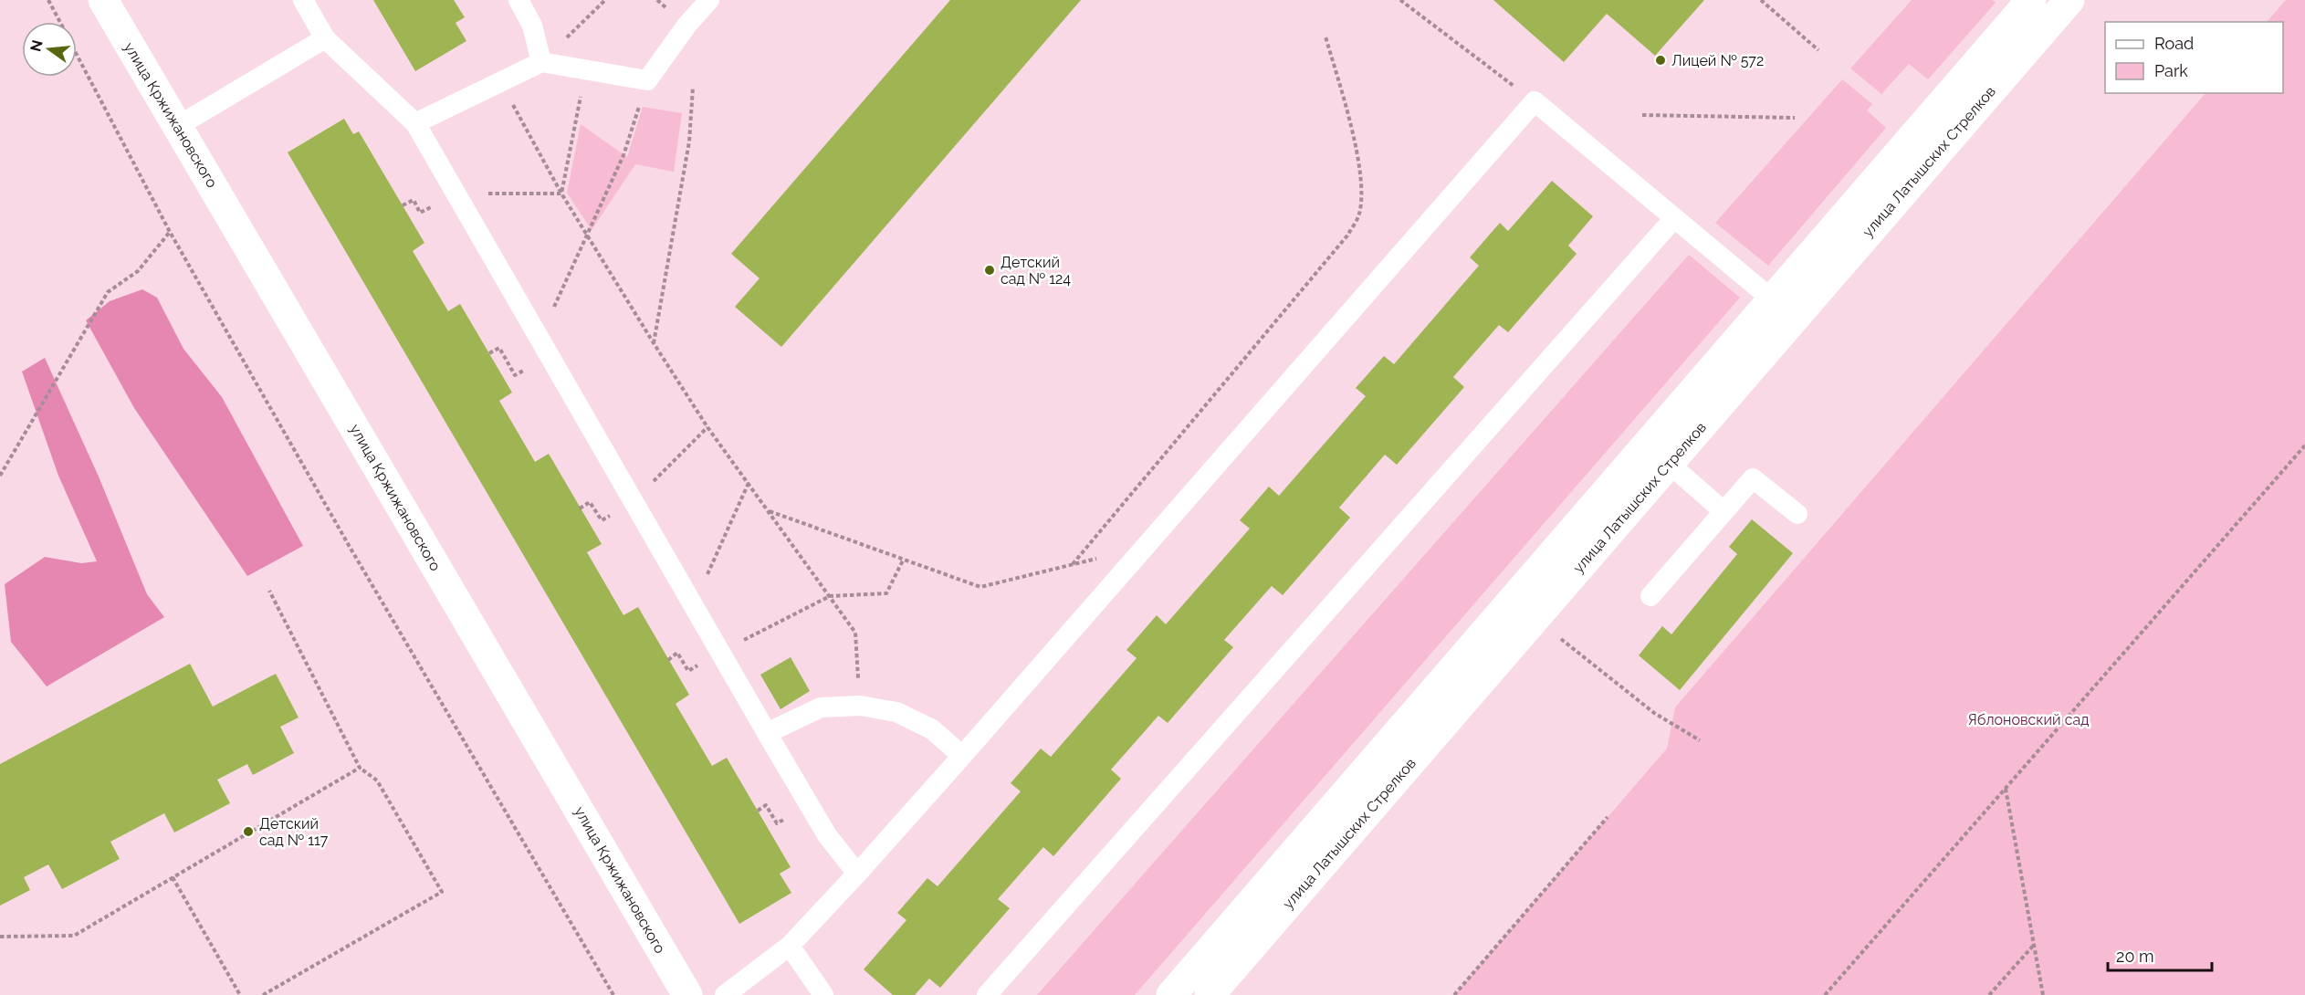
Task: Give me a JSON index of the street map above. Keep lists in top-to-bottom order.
{
  "streets": {
    "street": ["улица Кржижановского", "улица Латышских Стрелков"]
  },
  "parks": ["Яблоновский сад"],
  "places": ["Лицей № 572", "Детский сад № 124", "Детский сад № 117"],
  "legend": ["Road", "Park"],
  "scale_bar": "20 m",
  "north": "left"
}
